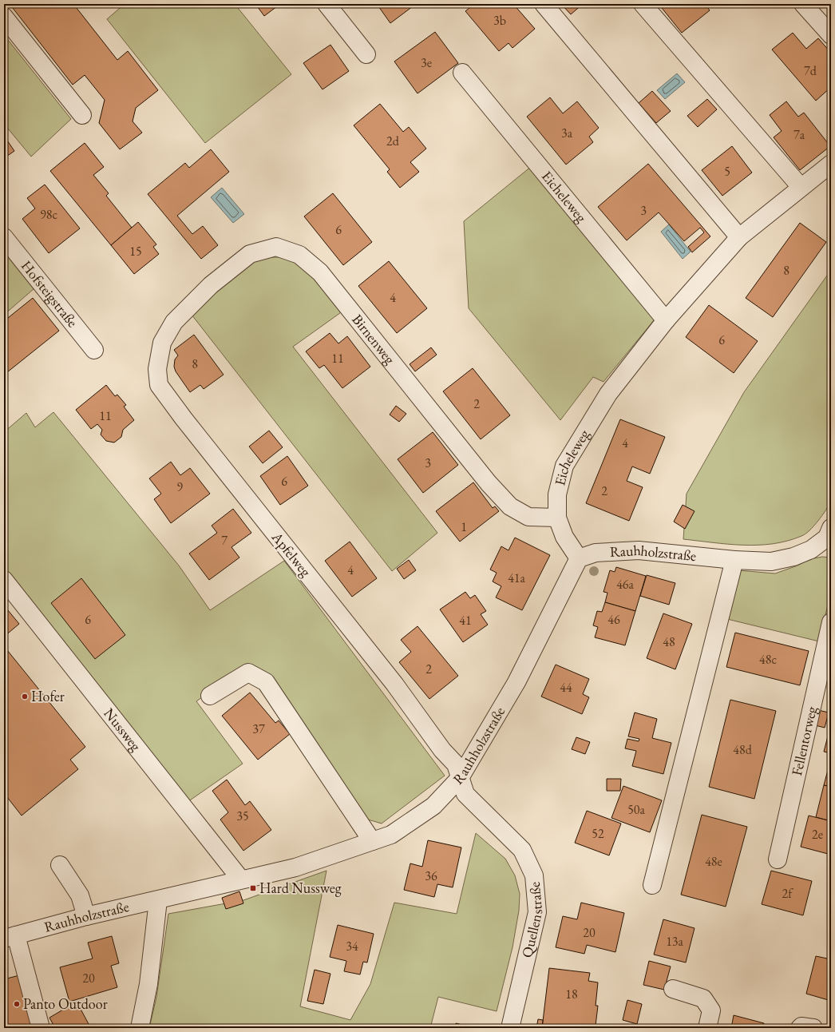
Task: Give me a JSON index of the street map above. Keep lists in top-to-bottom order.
{
  "streets": {
    "street": [
      "Eicheleweg",
      "Hofsteigstraße",
      "Birnenweg",
      "Apfelweg",
      "Rauhholzstraße",
      "Nussweg",
      "Fellentorweg",
      "Quellenstraße"
    ]
  },
  "crossings": [
    ["Eicheleweg", "Birnenweg"],
    ["Eicheleweg", "Rauhholzstraße"],
    ["Birnenweg", "Apfelweg"],
    ["Apfelweg", "Rauhholzstraße"],
    ["Apfelweg", "Quellenstraße"],
    ["Rauhholzstraße", "Nussweg"],
    ["Rauhholzstraße", "Quellenstraße"]
  ],
  "places": {
    "other": ["Hofer", "Panto Outdoor"],
    "transit": ["Hard Nussweg"]
  },
  "house_numbers": [
    "3b",
    "3e",
    "7d",
    "3a",
    "7a",
    "2d",
    "5",
    "3",
    "98c",
    "6",
    "15",
    "8",
    "4",
    "6",
    "11",
    "8",
    "2",
    "11",
    "4",
    "3",
    "6",
    "9",
    "2",
    "1",
    "7",
    "4",
    "41a",
    "46a",
    "6",
    "46",
    "41",
    "48",
    "48c",
    "2",
    "44",
    "37",
    "48d",
    "50a",
    "35",
    "52",
    "2e",
    "48e",
    "36",
    "2f",
    "20",
    "13a",
    "34",
    "20",
    "18"
  ]
}
